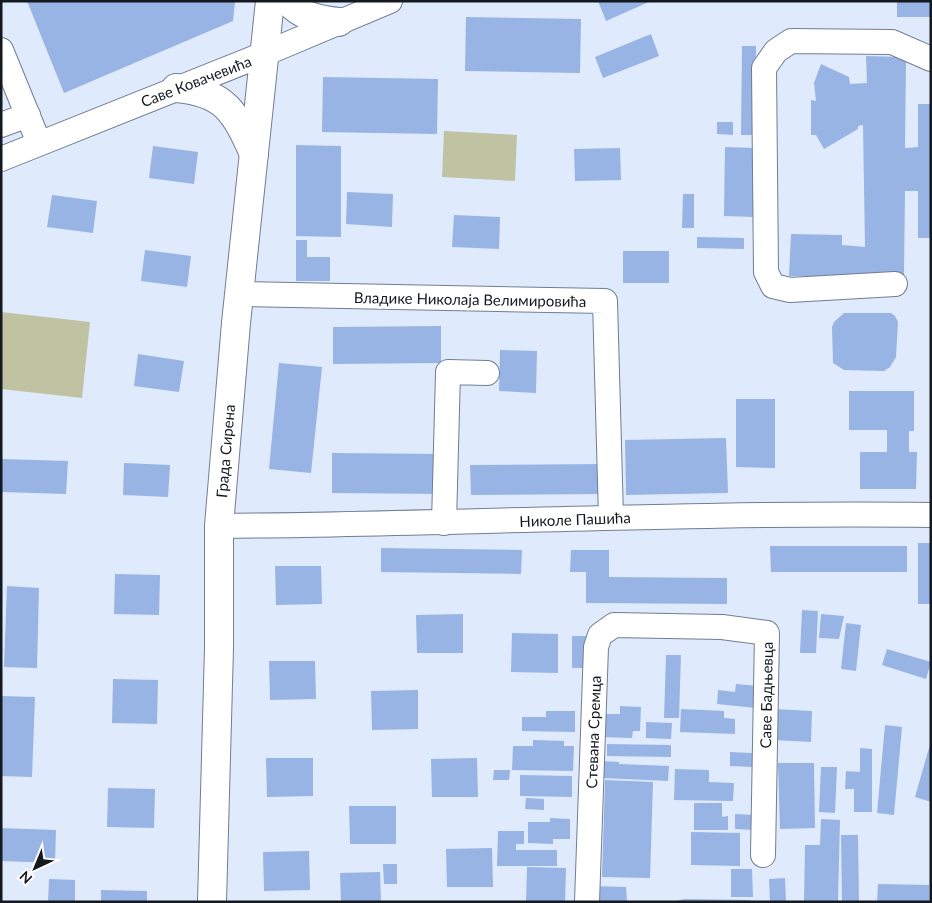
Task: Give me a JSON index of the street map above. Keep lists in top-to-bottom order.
{
  "streets": {
    "main road": ["Града Сирена"],
    "street": [
      "Саве Ковачевића",
      "Владике Николаја Велимировића",
      "Николе Пашића",
      "Саве Бадњевца",
      "Стевана Сремца"
    ]
  },
  "crossings": [
    ["Саве Ковачевића", "Града Сирена"],
    ["Владике Николаја Велимировића", "Града Сирена"],
    ["Владике Николаја Велимировића", "Николе Пашића"],
    ["Града Сирена", "Николе Пашића"],
    ["Саве Бадњевца", "Стевана Сремца"]
  ],
  "north": "bottom left"
}
